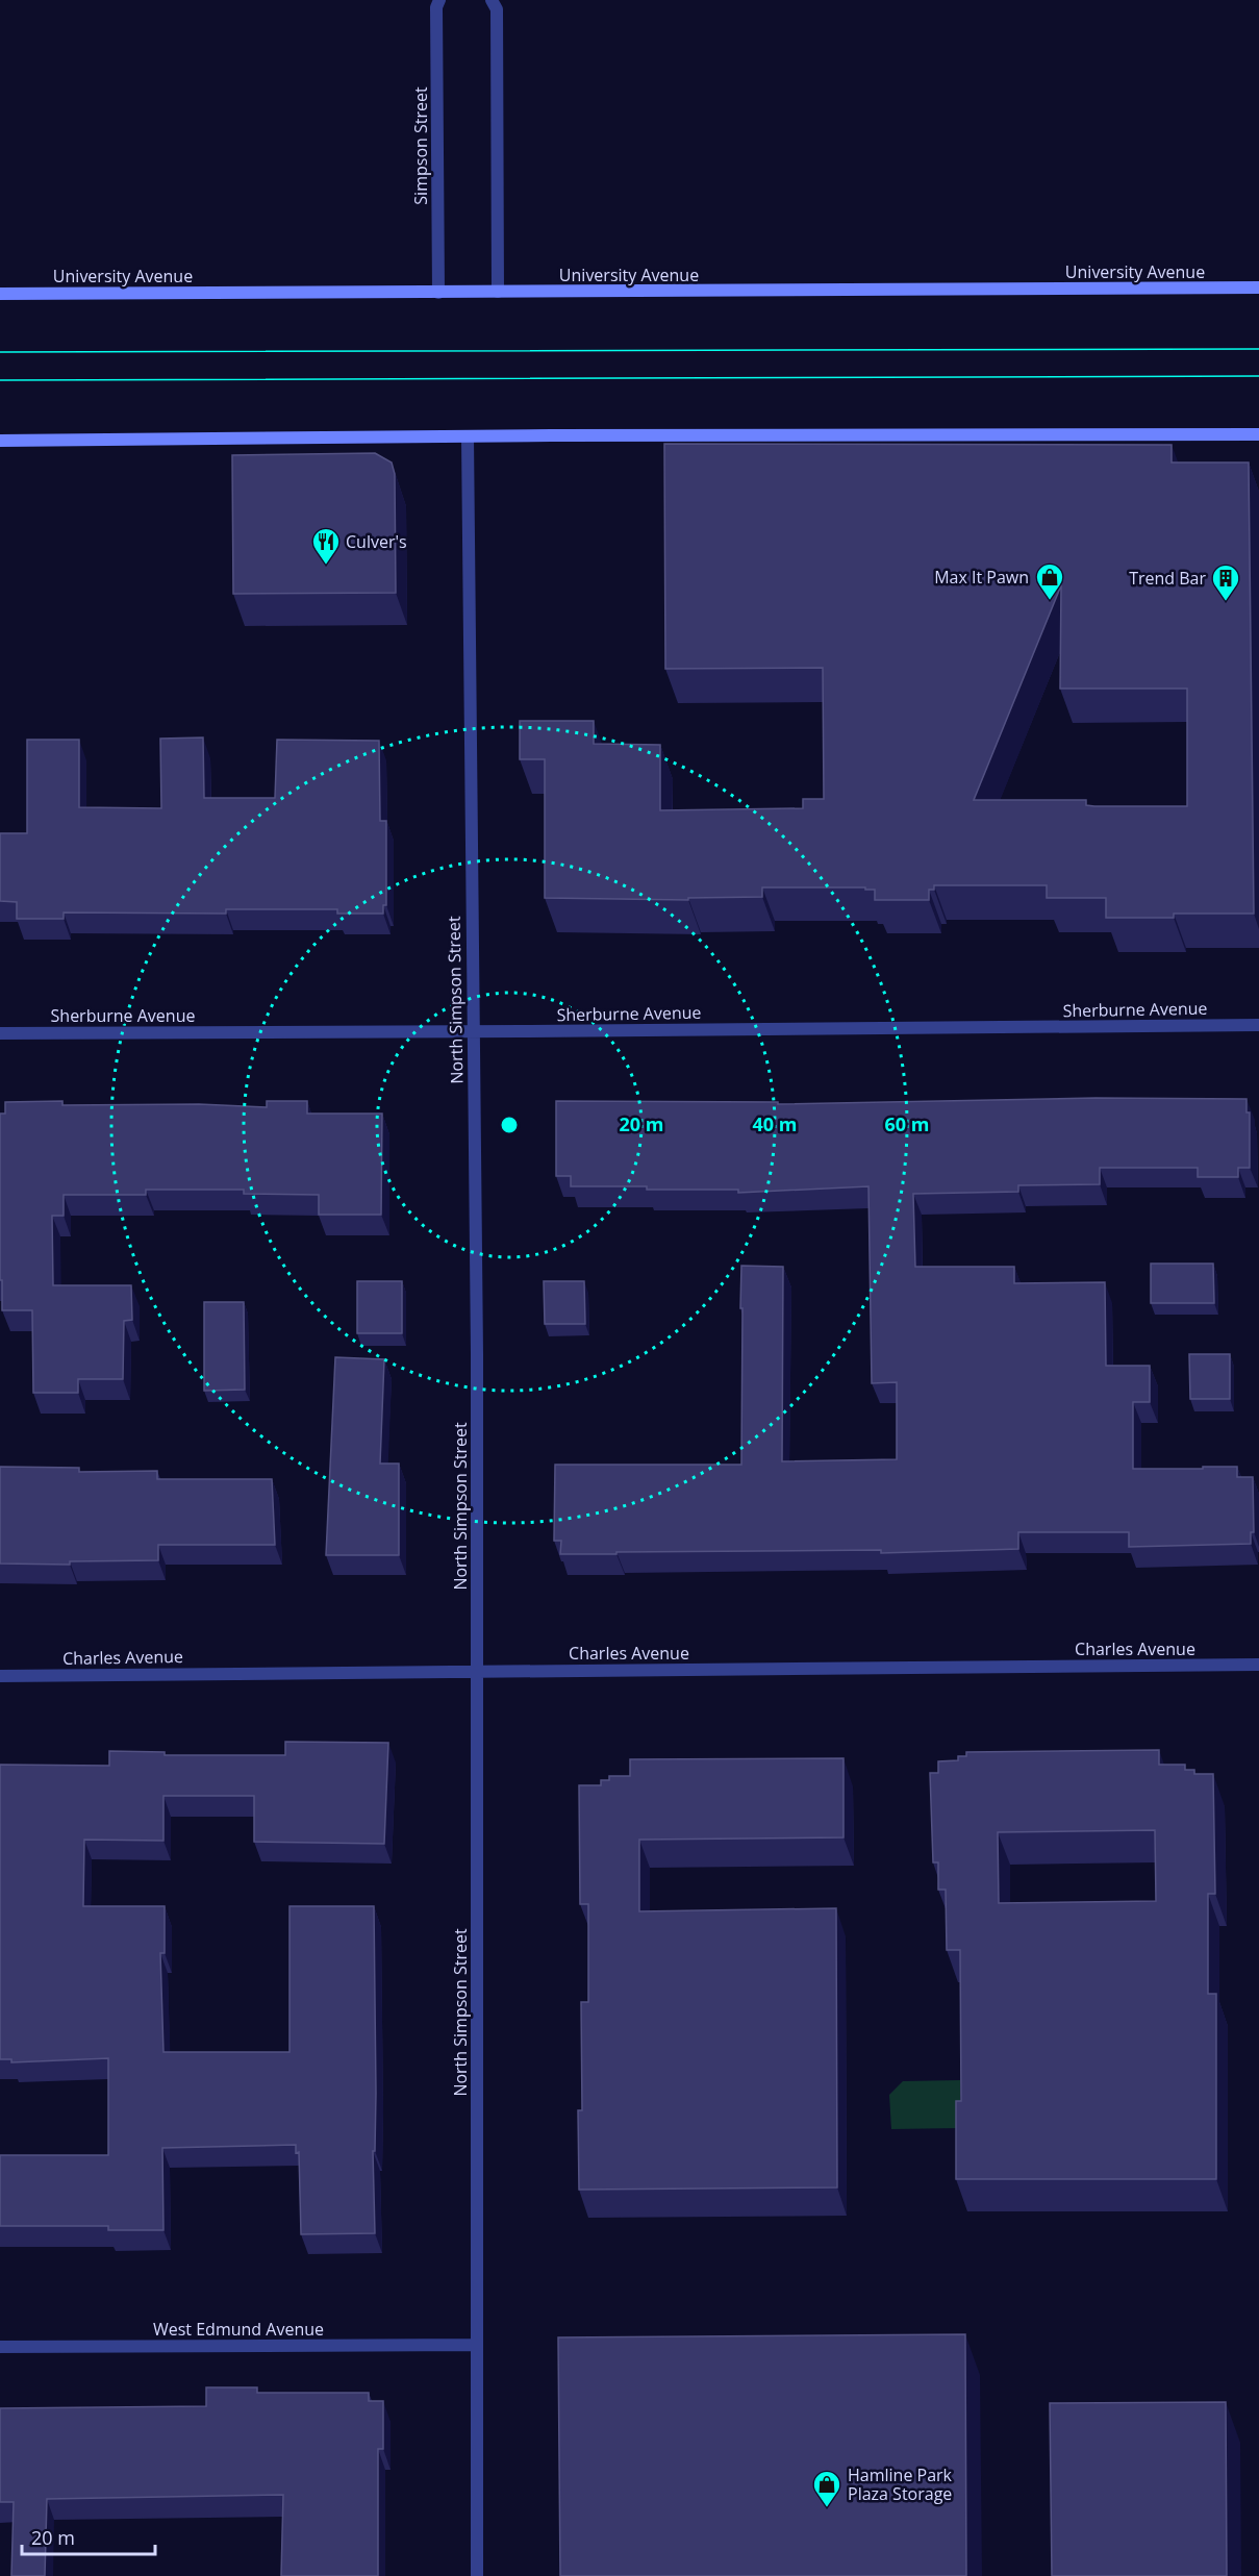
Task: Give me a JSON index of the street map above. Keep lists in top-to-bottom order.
{
  "streets": {
    "main road": ["University Avenue"],
    "street": [
      "Simpson Street",
      "North Simpson Street",
      "Sherburne Avenue",
      "Charles Avenue",
      "West Edmund Avenue"
    ]
  },
  "crossings": [
    ["Simpson Street", "University Avenue"],
    ["North Simpson Street", "Sherburne Avenue"],
    ["North Simpson Street", "Charles Avenue"],
    ["North Simpson Street", "West Edmund Avenue"]
  ],
  "places": {
    "restaurant": ["Culver's"],
    "shop": ["Max It Pawn", "Hamline Park Plaza Storage"],
    "building": ["Trend Bar"]
  },
  "scale_bar": "20 m",
  "rings": ["20 m", "40 m", "60 m"]
}
